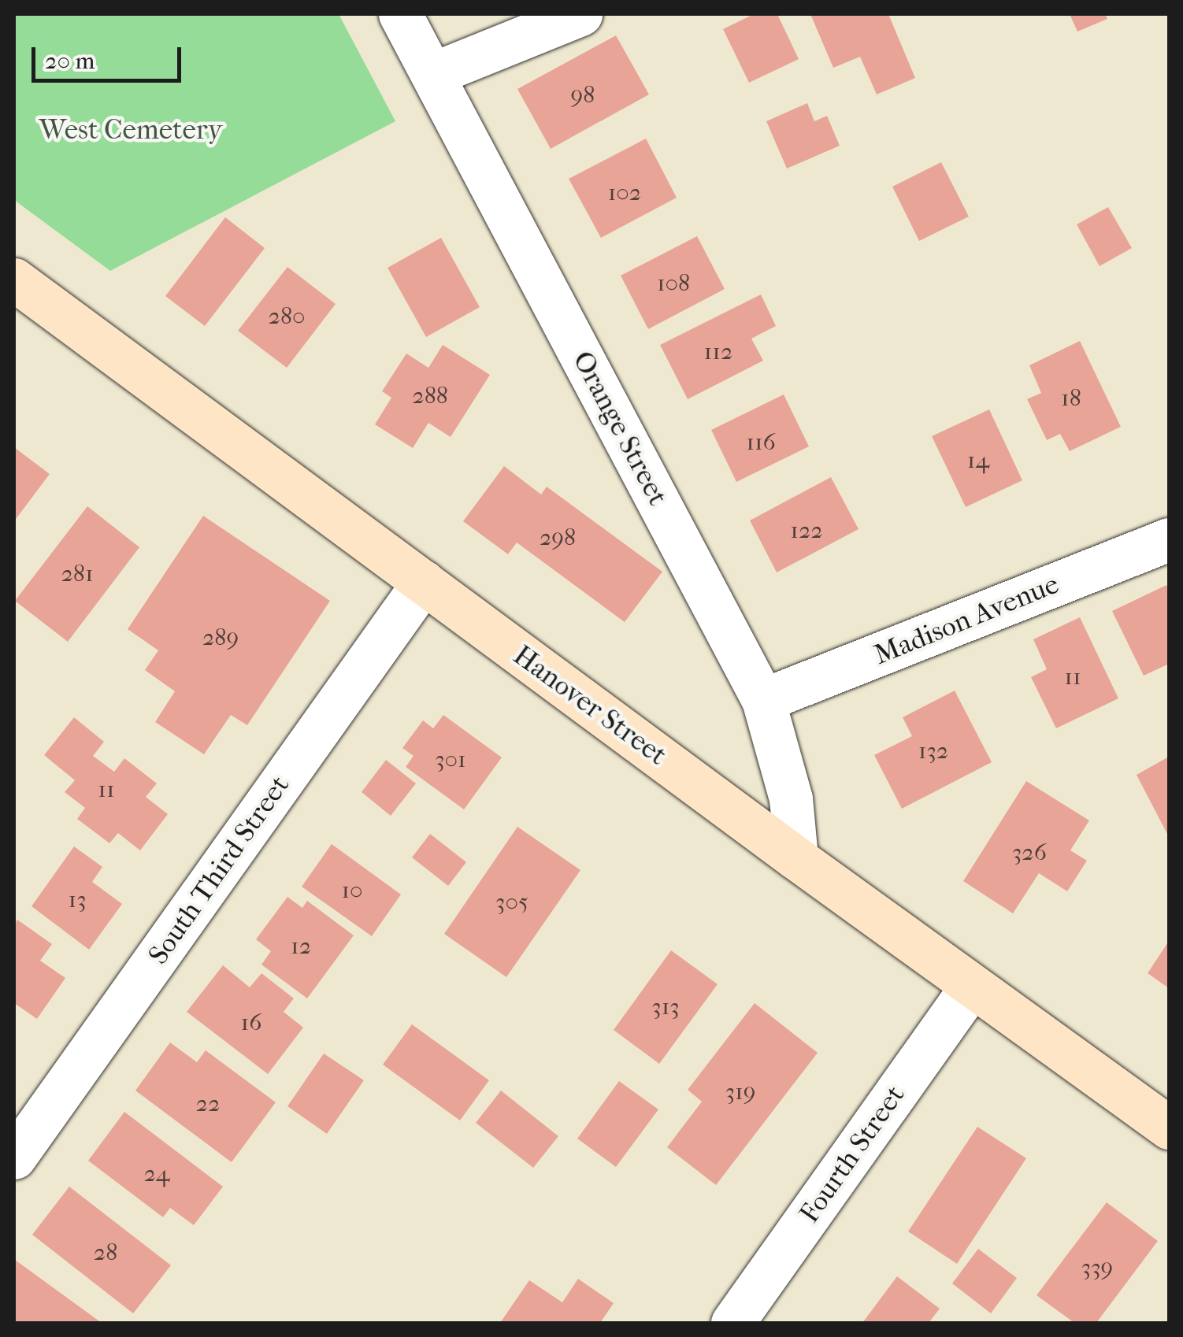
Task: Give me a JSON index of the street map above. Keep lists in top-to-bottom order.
{
  "streets": {
    "main road": ["Hanover Street"],
    "street": [
      "Orange Street",
      "Madison Avenue",
      "South Third Street",
      "Fourth Street"
    ]
  },
  "crossings": [
    ["Orange Street", "Madison Avenue"],
    ["Orange Street", "Hanover Street"],
    ["Hanover Street", "South Third Street"],
    ["Hanover Street", "Fourth Street"]
  ],
  "parks": ["West Cemetery"],
  "house_numbers": [
    "98",
    "102",
    "108",
    "280",
    "112",
    "288",
    "18",
    "116",
    "14",
    "122",
    "298",
    "281",
    "289",
    "11",
    "132",
    "301",
    "11",
    "326",
    "10",
    "13",
    "305",
    "12",
    "313",
    "16",
    "319",
    "22",
    "24",
    "28",
    "339"
  ],
  "scale_bar": "20 m"
}
